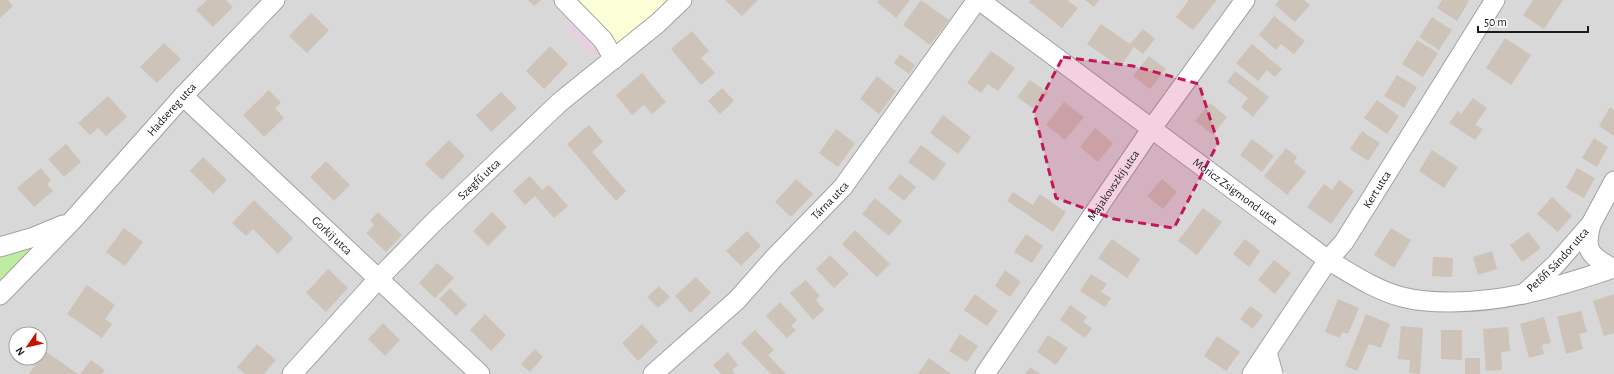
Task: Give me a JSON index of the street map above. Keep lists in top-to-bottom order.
{
  "streets": {
    "street": [
      "Hadsereg utca",
      "Szegfű utca",
      "Majakovszkij utca",
      "Kert utca",
      "Móricz Zsigmond utca",
      "Tárna utca",
      "Gorkij utca",
      "Petőfi Sándor utca"
    ]
  },
  "crossings": [
    ["Hadsereg utca", "Gorkij utca"],
    ["Szegfű utca", "Gorkij utca"],
    ["Majakovszkij utca", "Móricz Zsigmond utca"],
    ["Kert utca", "Móricz Zsigmond utca"],
    ["Móricz Zsigmond utca", "Tárna utca"],
    ["Móricz Zsigmond utca", "Petőfi Sándor utca"]
  ],
  "scale_bar": "50 m",
  "north": "bottom left"
}
